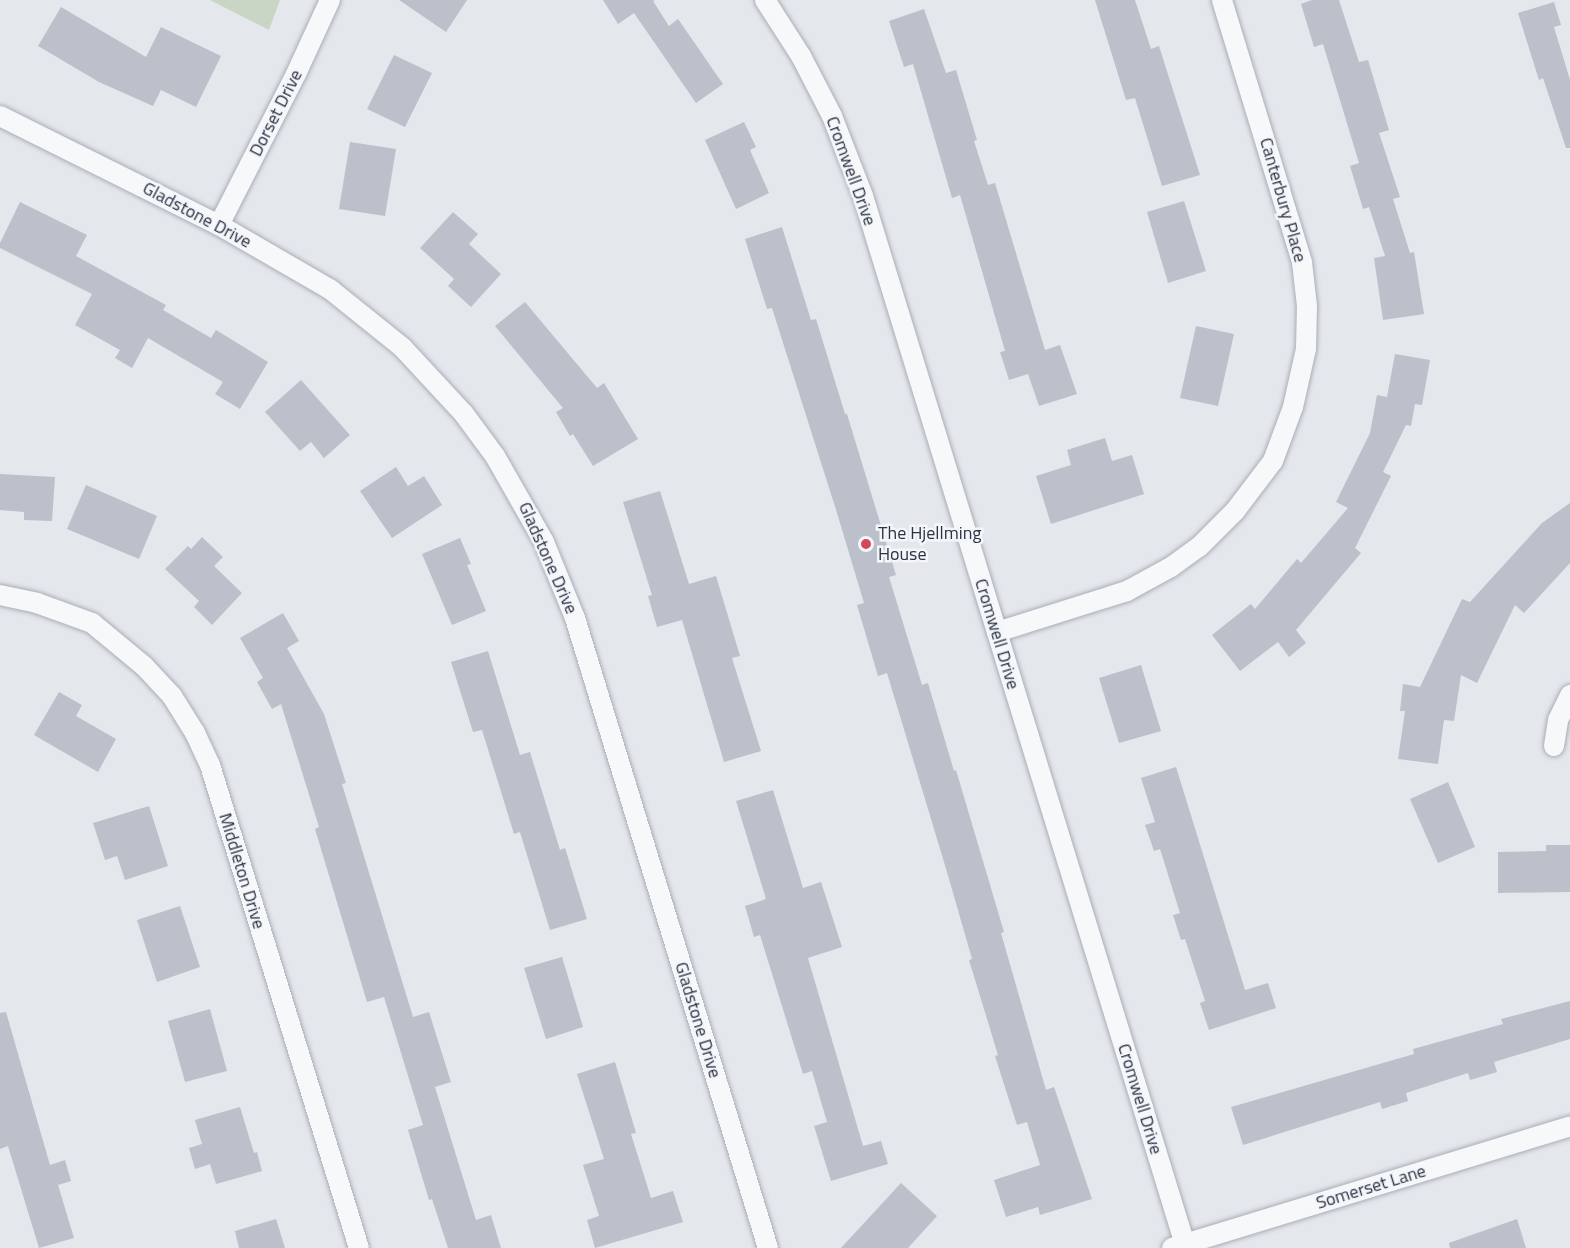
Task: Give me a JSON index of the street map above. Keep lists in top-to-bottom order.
{
  "streets": {
    "street": [
      "Dorset Drive",
      "Cromwell Drive",
      "Canterbury Place",
      "Gladstone Drive",
      "Middleton Drive",
      "Somerset Lane"
    ]
  },
  "crossings": [
    ["Dorset Drive", "Gladstone Drive"],
    ["Cromwell Drive", "Canterbury Place"],
    ["Cromwell Drive", "Somerset Lane"]
  ],
  "places": ["The Hjellming House"]
}
